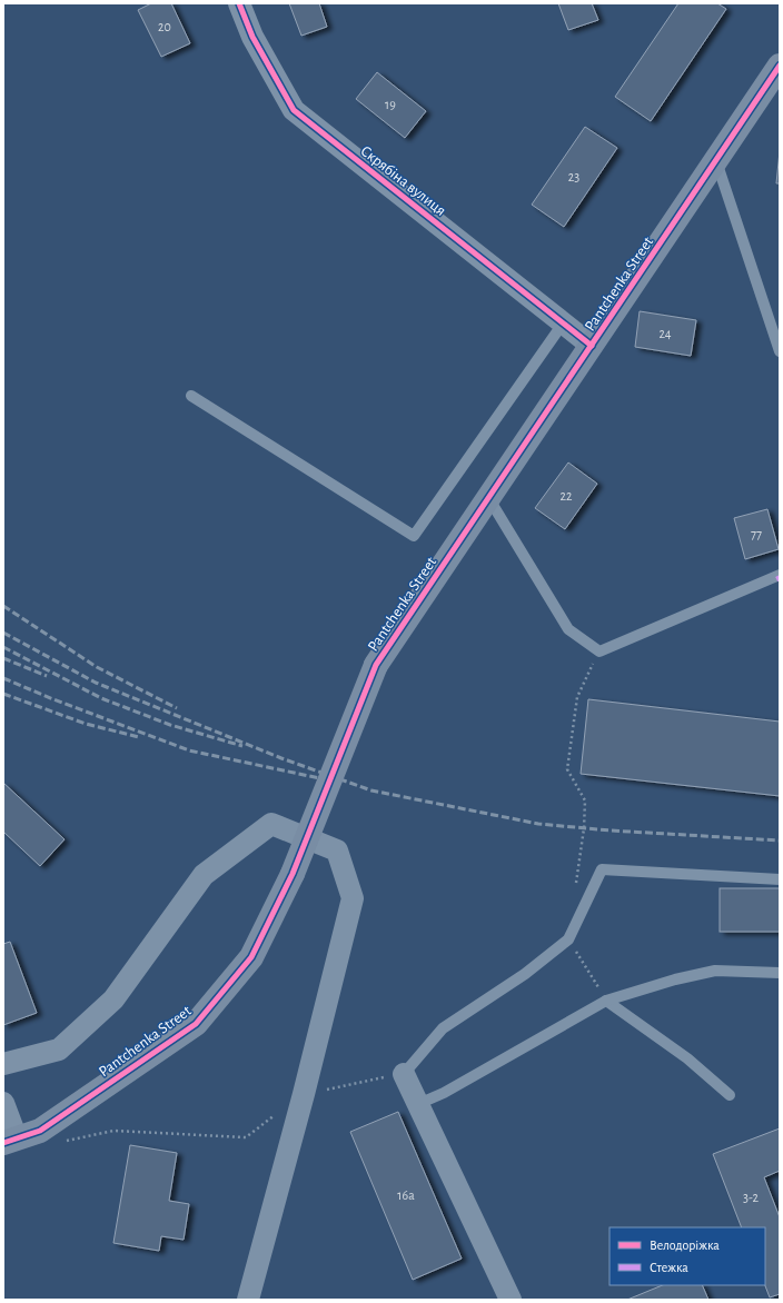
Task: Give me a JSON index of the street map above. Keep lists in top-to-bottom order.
{
  "streets": {
    "street": ["Скрябіна вулиця", "Pantchenka Street"]
  },
  "crossings": [
    ["Скрябіна вулиця", "Pantchenka Street"]
  ],
  "house_numbers": [
    "20",
    "19",
    "23",
    "24",
    "22",
    "77",
    "16а",
    "3-2"
  ],
  "legend": ["Велодоріжка", "Стежка"]
}
